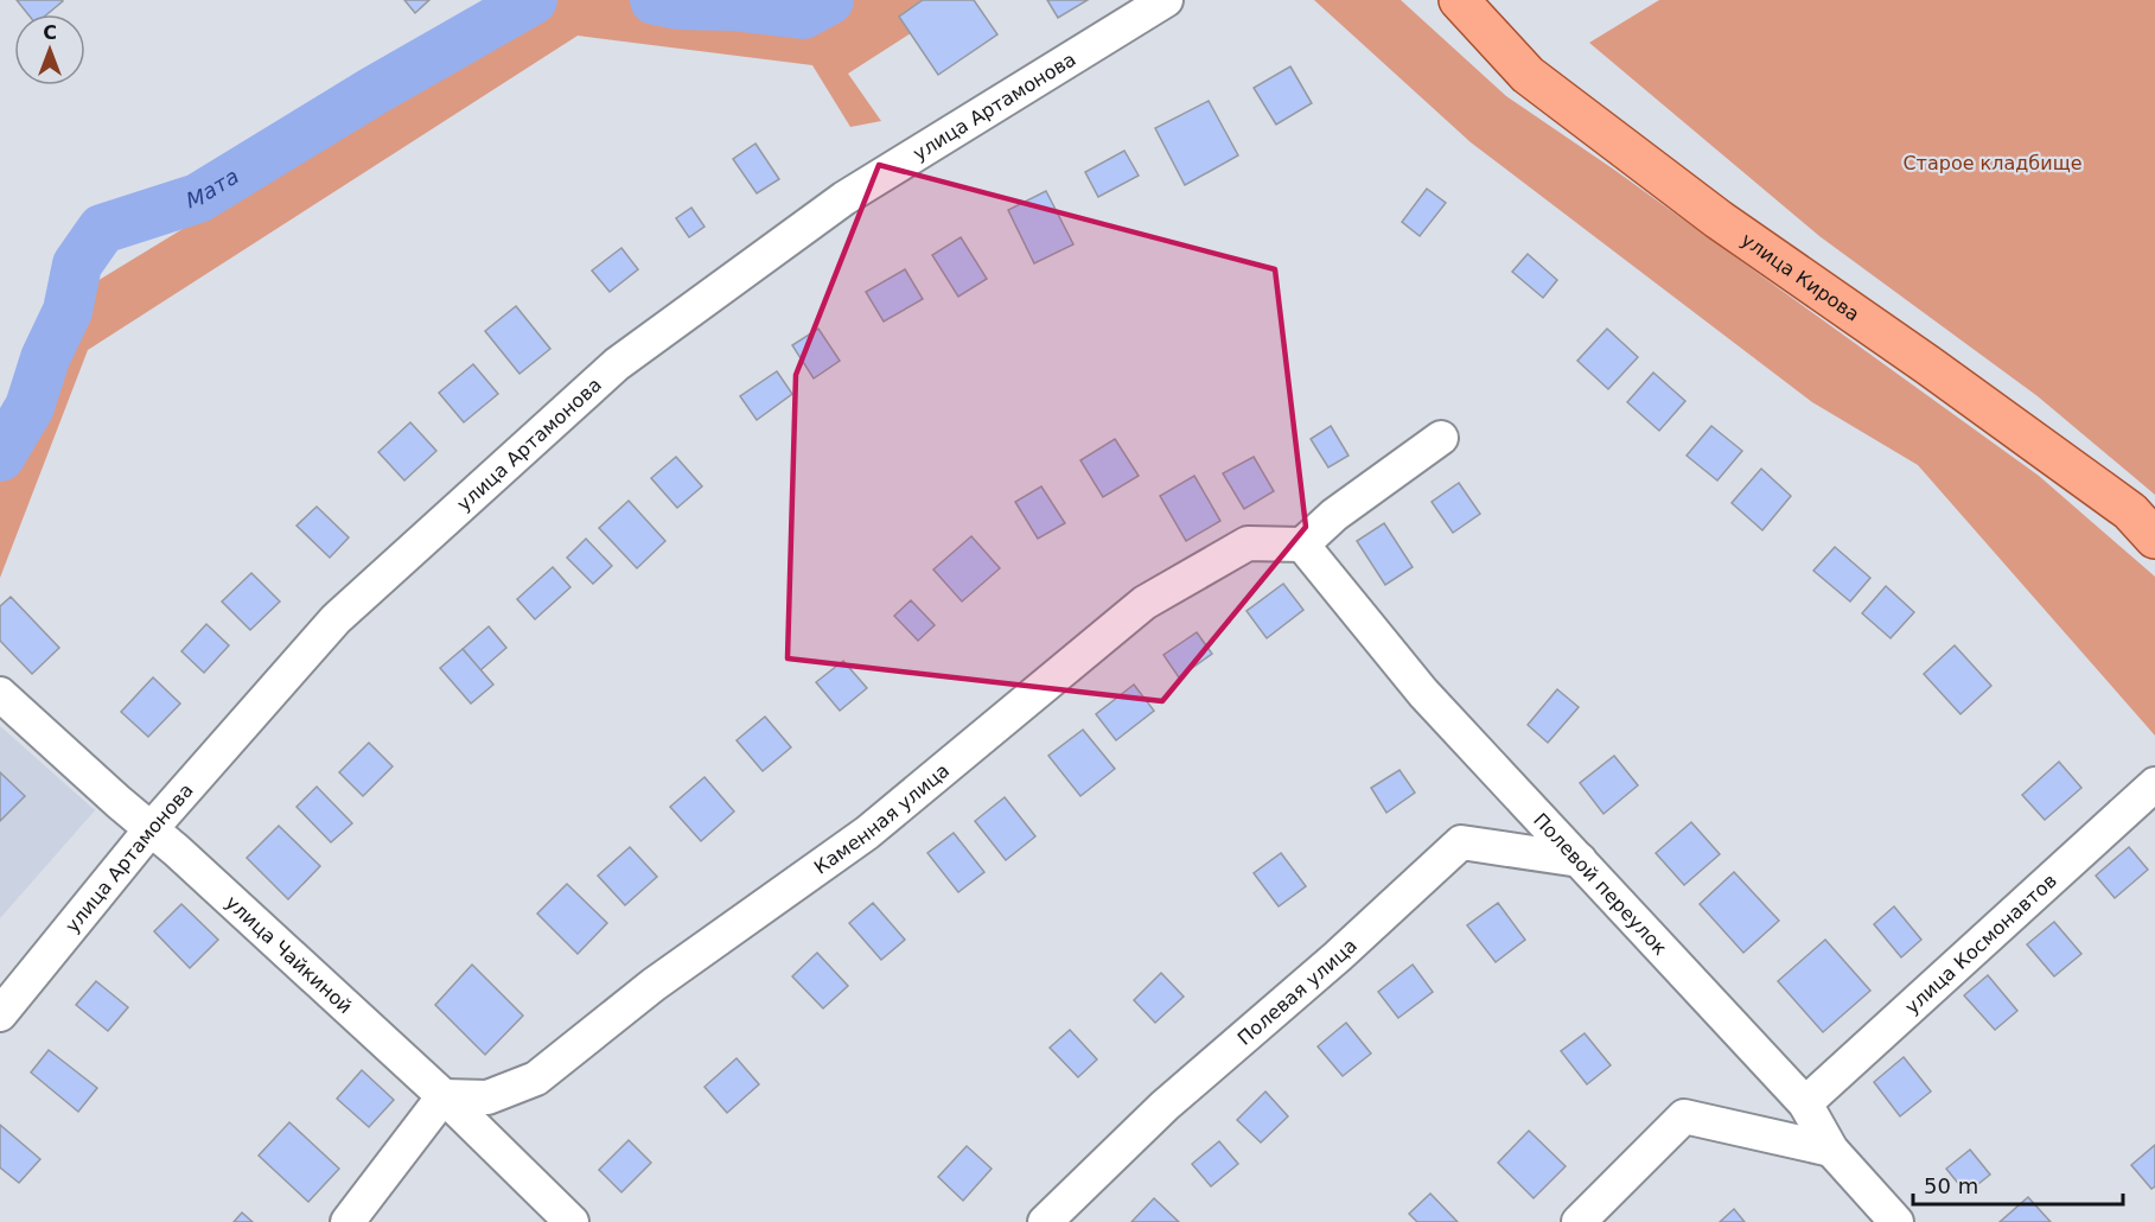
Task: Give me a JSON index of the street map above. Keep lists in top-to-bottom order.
{
  "streets": {
    "main road": ["улица Кирова"],
    "street": [
      "улица Артамонова",
      "Каменная улица",
      "Полевой переулок",
      "улица Космонавтов",
      "улица Чайкиной",
      "Полевая улица"
    ]
  },
  "crossings": [
    ["улица Артамонова", "улица Чайкиной"],
    ["Каменная улица", "Полевой переулок"],
    ["Каменная улица", "улица Чайкиной"],
    ["Полевой переулок", "улица Космонавтов"],
    ["Полевой переулок", "Полевая улица"]
  ],
  "water": ["Мата"],
  "parks": ["Старое кладбище"],
  "scale_bar": "50 m",
  "north": "top"
}
